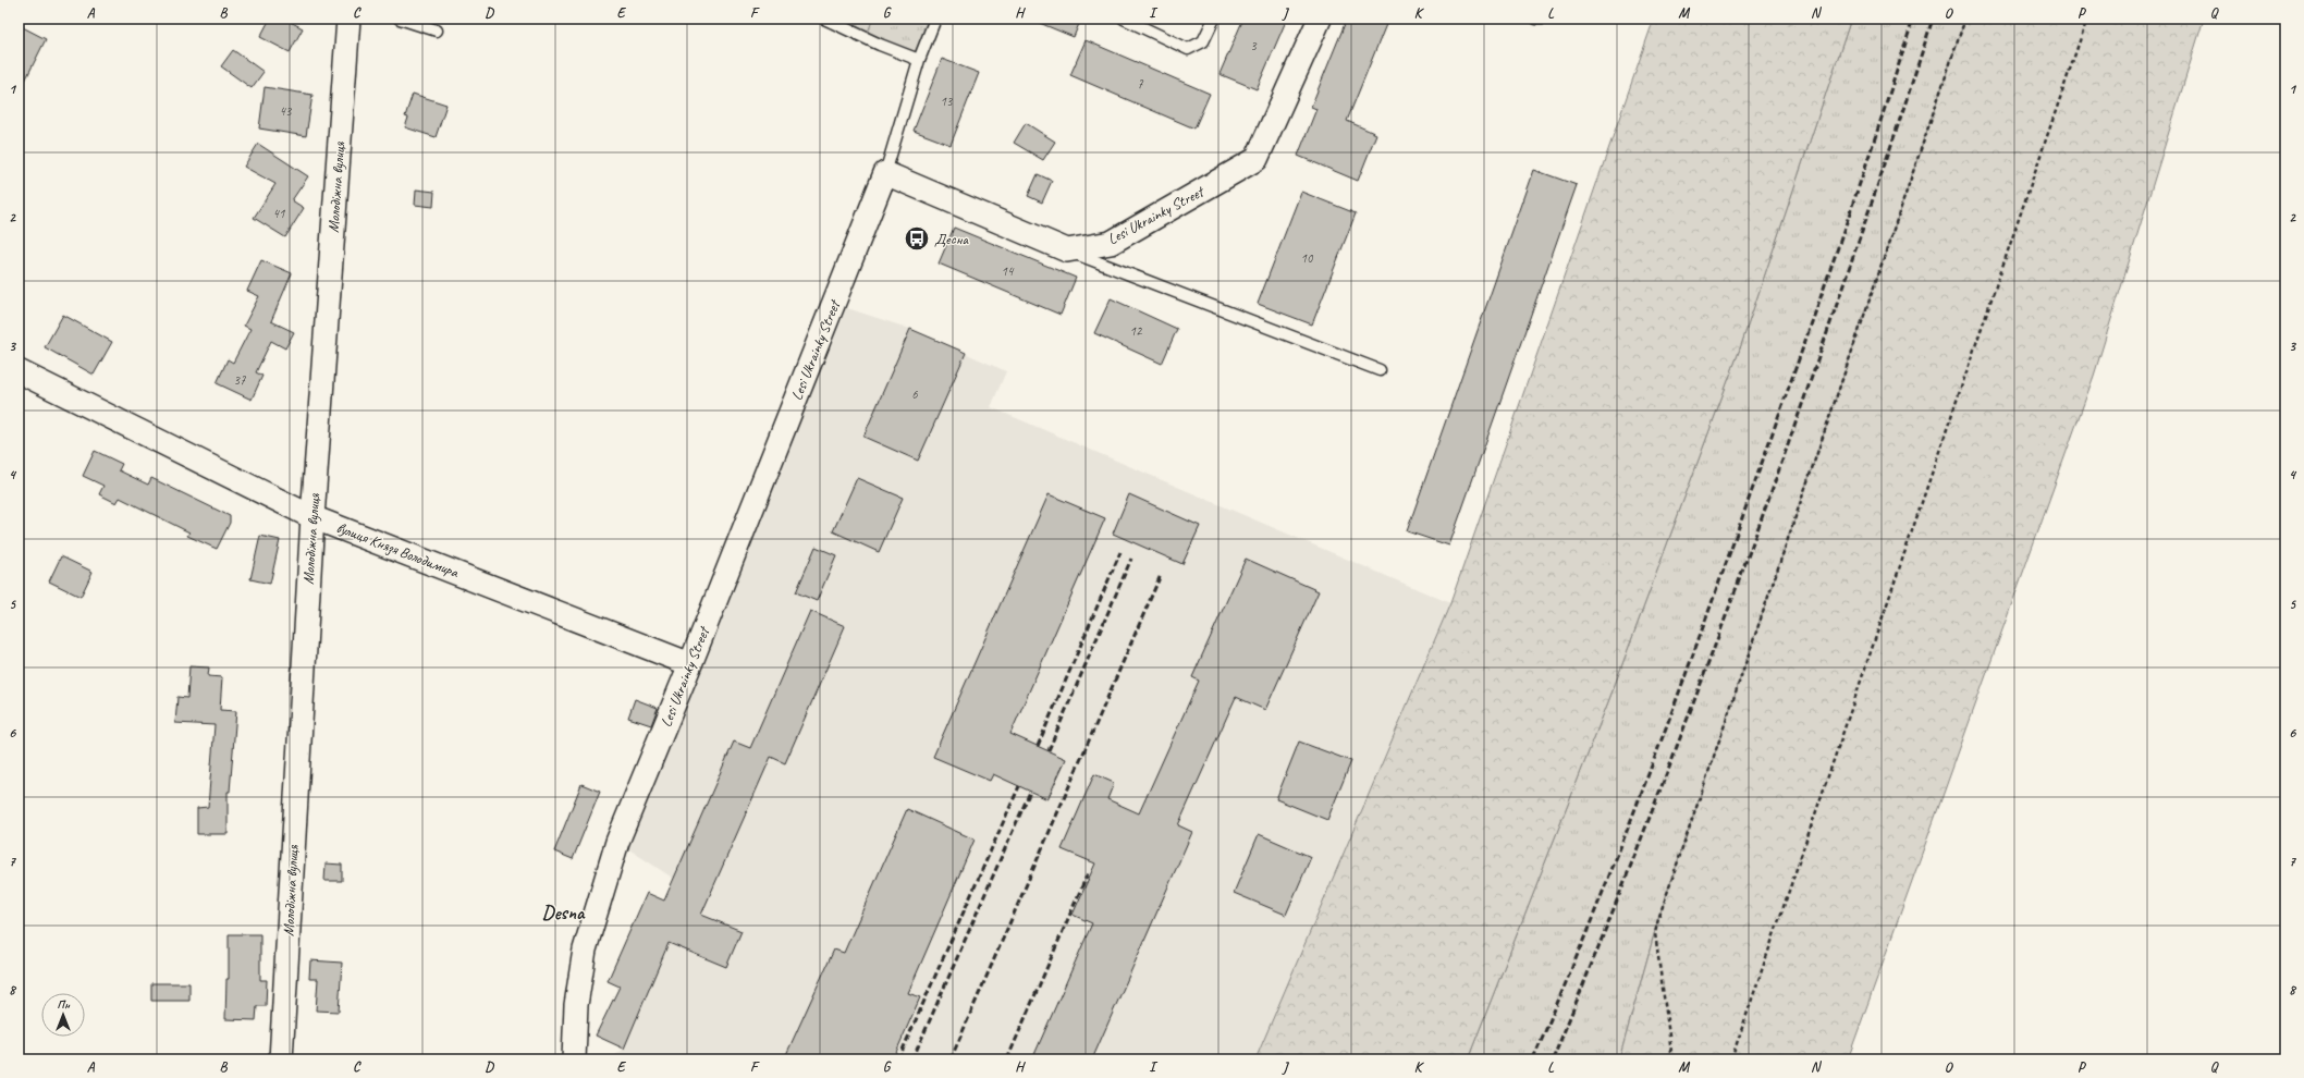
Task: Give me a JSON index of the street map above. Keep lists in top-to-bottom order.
{
  "streets": {
    "street": ["Молодіжна вулиця", "Lesi Ukrainky Street", "вулиця Князя Володимира"]
  },
  "crossings": [
    ["Молодіжна вулиця", "вулиця Князя Володимира"],
    ["Lesi Ukrainky Street", "вулиця Князя Володимира"]
  ],
  "districts": ["Desna"],
  "places": {
    "bus stop": ["Десна"]
  },
  "house_numbers": [
    "3",
    "7",
    "13",
    "43",
    "41",
    "10",
    "14",
    "12",
    "37",
    "6"
  ],
  "north": "top",
  "grid": {
    "columns": [
      "A",
      "B",
      "C",
      "D",
      "E",
      "F",
      "G",
      "H",
      "I",
      "J",
      "K",
      "L",
      "M",
      "N",
      "O",
      "P",
      "Q"
    ],
    "rows": [
      "1",
      "2",
      "3",
      "4",
      "5",
      "6",
      "7",
      "8"
    ]
  }
}
